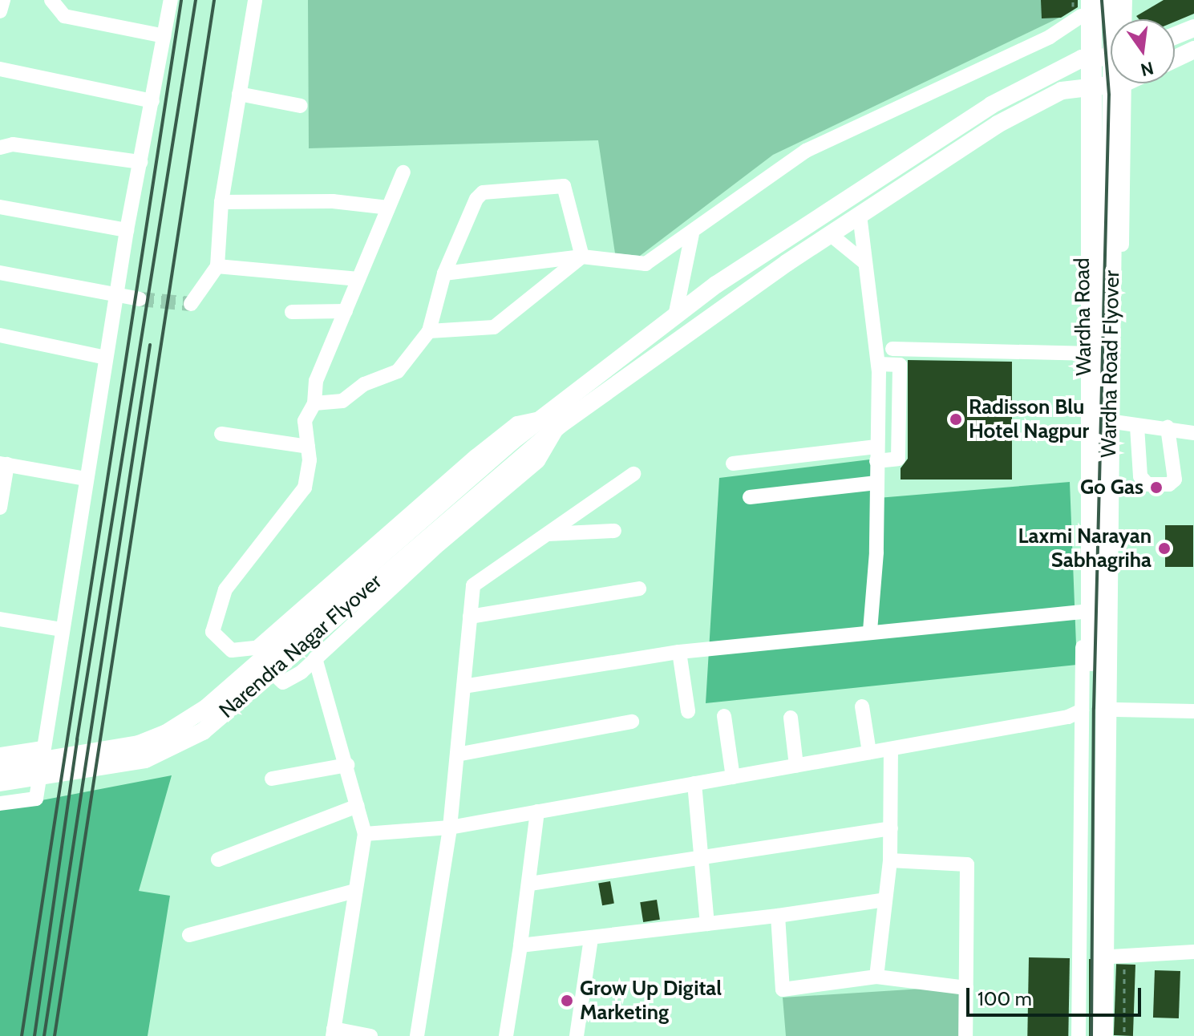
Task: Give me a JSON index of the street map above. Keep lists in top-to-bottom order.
{
  "streets": {
    "highway": ["Wardha Road Flyover"],
    "main road": ["Narendra Nagar Flyover"],
    "street": ["Wardha Road"]
  },
  "crossings": [
    ["Wardha Road", "Wardha Road Flyover"],
    ["Wardha Road", "Narendra Nagar Flyover"]
  ],
  "places": [
    "Radisson Blu Hotel Nagpur",
    "Go Gas",
    "Laxmi Narayan Sabhagriha",
    "Grow Up Digital Marketing"
  ],
  "scale_bar": "100 m",
  "north": "bottom"
}
